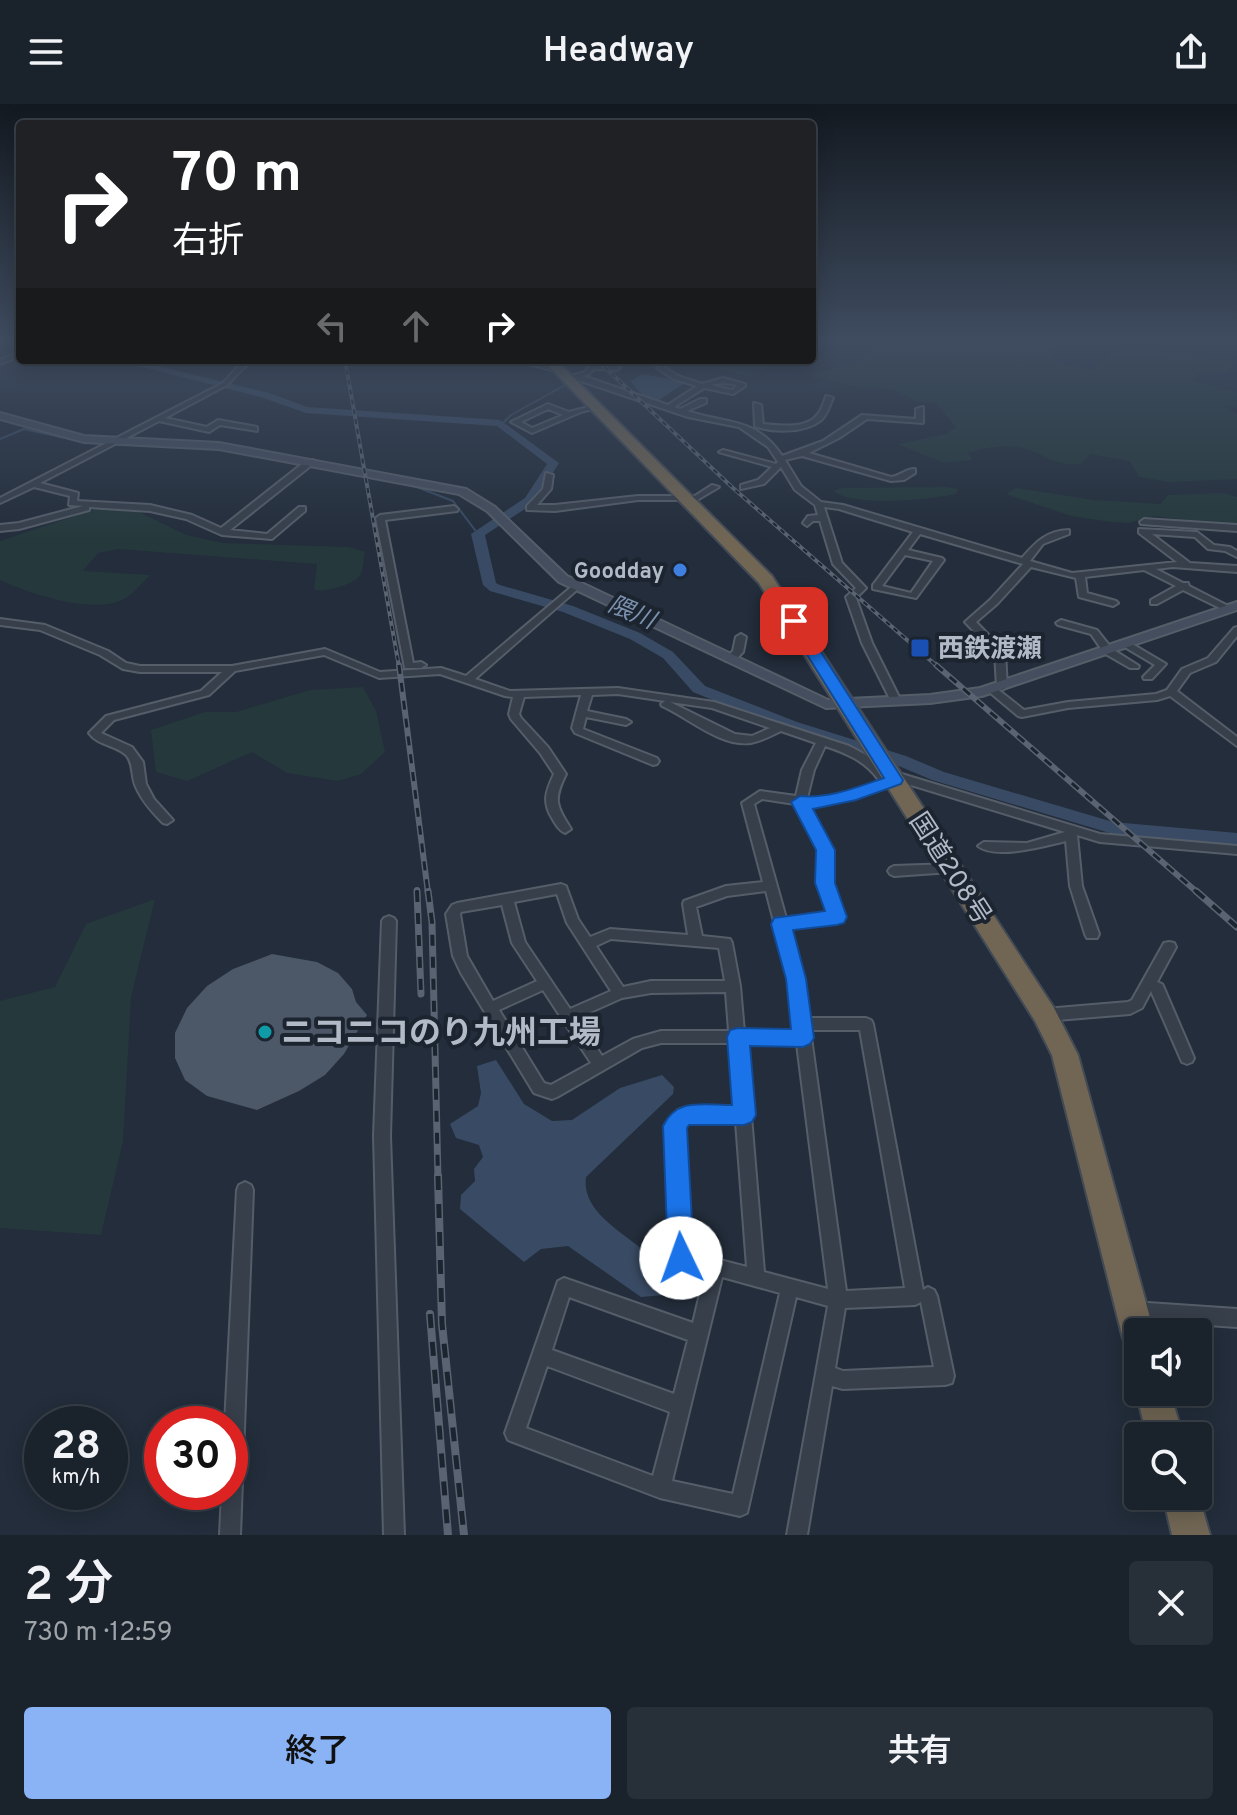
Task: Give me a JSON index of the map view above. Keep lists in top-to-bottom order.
{
  "streets": {
    "highway": ["国道208号"]
  },
  "water": ["隈川"],
  "places": {
    "other": ["Goodday", "ニコニコのり九州工場"],
    "transit": ["西鉄渡瀬"]
  },
  "page": {
    "header": "Headway",
    "turn": ["70 m", "右折"],
    "speed": "28 km/h",
    "limit": "30",
    "heading": ["2 分", "730 m · 12:59"],
    "buttons": ["終了", "共有"]
  }
}
